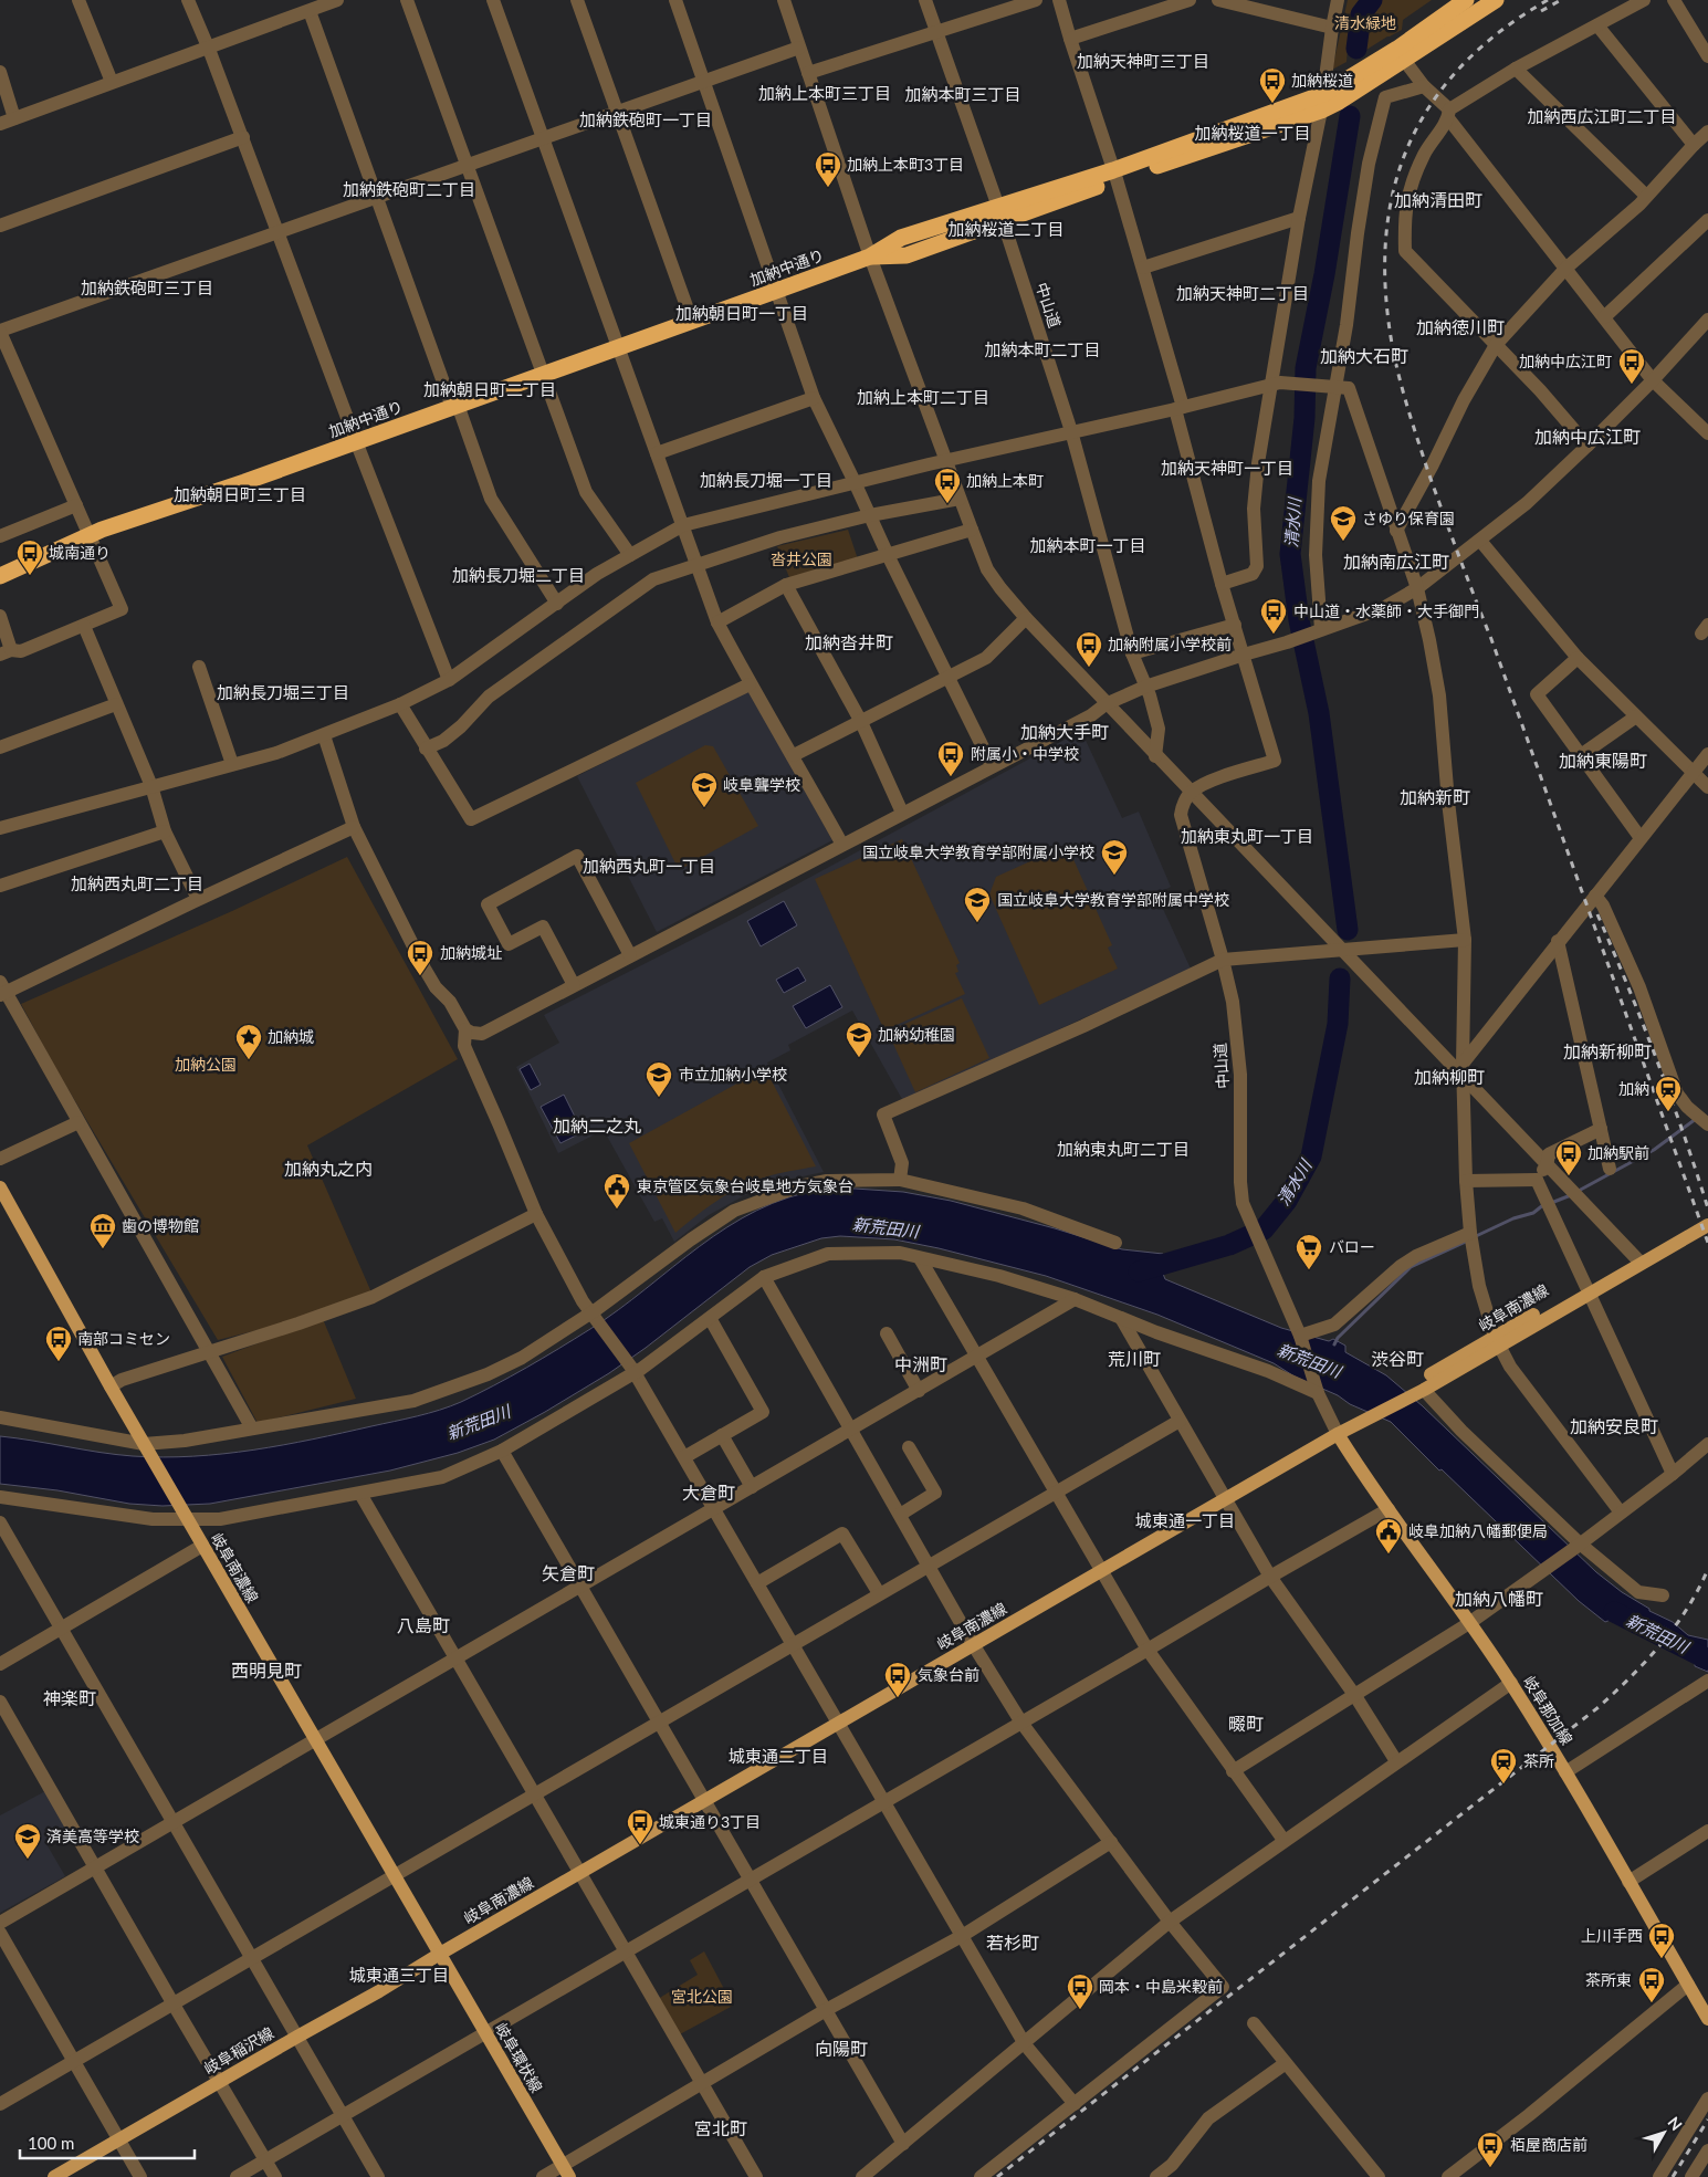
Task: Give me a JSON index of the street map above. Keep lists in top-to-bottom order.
{
  "streets": {
    "highway": ["加納中通り"],
    "main road": [
      "岐阜南濃線",
      "岐阜那加線",
      "岐阜稲沢線",
      "岐阜環状線"
    ],
    "street": ["中山道"]
  },
  "crossings": [
    ["加納中通り", "中山道"],
    ["中山道", "岐阜南濃線"],
    ["中山道", "岐阜那加線"],
    ["岐阜南濃線", "岐阜那加線"],
    ["岐阜南濃線", "岐阜稲沢線"],
    ["岐阜南濃線", "岐阜環状線"],
    ["岐阜稲沢線", "岐阜環状線"]
  ],
  "districts": [
    "加納天神町三丁目",
    "加納上本町三丁目",
    "加納本町三丁目",
    "加納西広江町二丁目",
    "加納鉄砲町一丁目",
    "加納桜道一丁目",
    "加納鉄砲町二丁目",
    "加納清田町",
    "加納桜道二丁目",
    "加納鉄砲町三丁目",
    "加納天神町二丁目",
    "加納朝日町一丁目",
    "加納徳川町",
    "加納本町二丁目",
    "加納大石町",
    "加納朝日町二丁目",
    "加納上本町二丁目",
    "加納中広江町",
    "加納天神町一丁目",
    "加納長刀堀一丁目",
    "加納朝日町三丁目",
    "加納本町一丁目",
    "加納南広江町",
    "加納長刀堀二丁目",
    "加納沓井町",
    "加納長刀堀三丁目",
    "加納大手町",
    "加納東陽町",
    "加納新町",
    "加納東丸町一丁目",
    "加納西丸町一丁目",
    "加納西丸町二丁目",
    "加納新柳町",
    "加納柳町",
    "加納二之丸",
    "加納東丸町二丁目",
    "加納丸之内",
    "荒川町",
    "渋谷町",
    "中洲町",
    "加納安良町",
    "大倉町",
    "城東通一丁目",
    "矢倉町",
    "加納八幡町",
    "八島町",
    "西明見町",
    "神楽町",
    "畷町",
    "城東通二丁目",
    "若杉町",
    "城東通三丁目",
    "向陽町",
    "宮北町"
  ],
  "water": ["清水川", "新荒田川"],
  "parks": [
    "清水緑地",
    "沓井公園",
    "加納公園",
    "宮北公園"
  ],
  "places": {
    "bus stop": [
      "加納桜道",
      "加納上本町3丁目",
      "加納中広江町",
      "加納上本町",
      "城南通り",
      "中山道・水薬師・大手御門",
      "加納附属小学校前",
      "附属小・中学校",
      "加納城址",
      "加納駅前",
      "南部コミセン",
      "気象台前",
      "城東通り3丁目",
      "上川手西",
      "茶所東",
      "岡本・中島米穀前",
      "栢屋商店前"
    ],
    "school or university": [
      "さゆり保育園",
      "岐阜聾学校",
      "国立岐阜大学教育学部附属小学校",
      "国立岐阜大学教育学部附属中学校",
      "加納幼稚園",
      "市立加納小学校",
      "済美高等学校"
    ],
    "place": ["加納城"],
    "station": ["加納", "茶所"],
    "public building": ["東京管区気象台岐阜地方気象台", "岐阜加納八幡郵便局"],
    "museum": ["歯の博物館"],
    "supermarket": ["バロー"]
  },
  "scale_bar": "100 m",
  "north": "top right"
}
